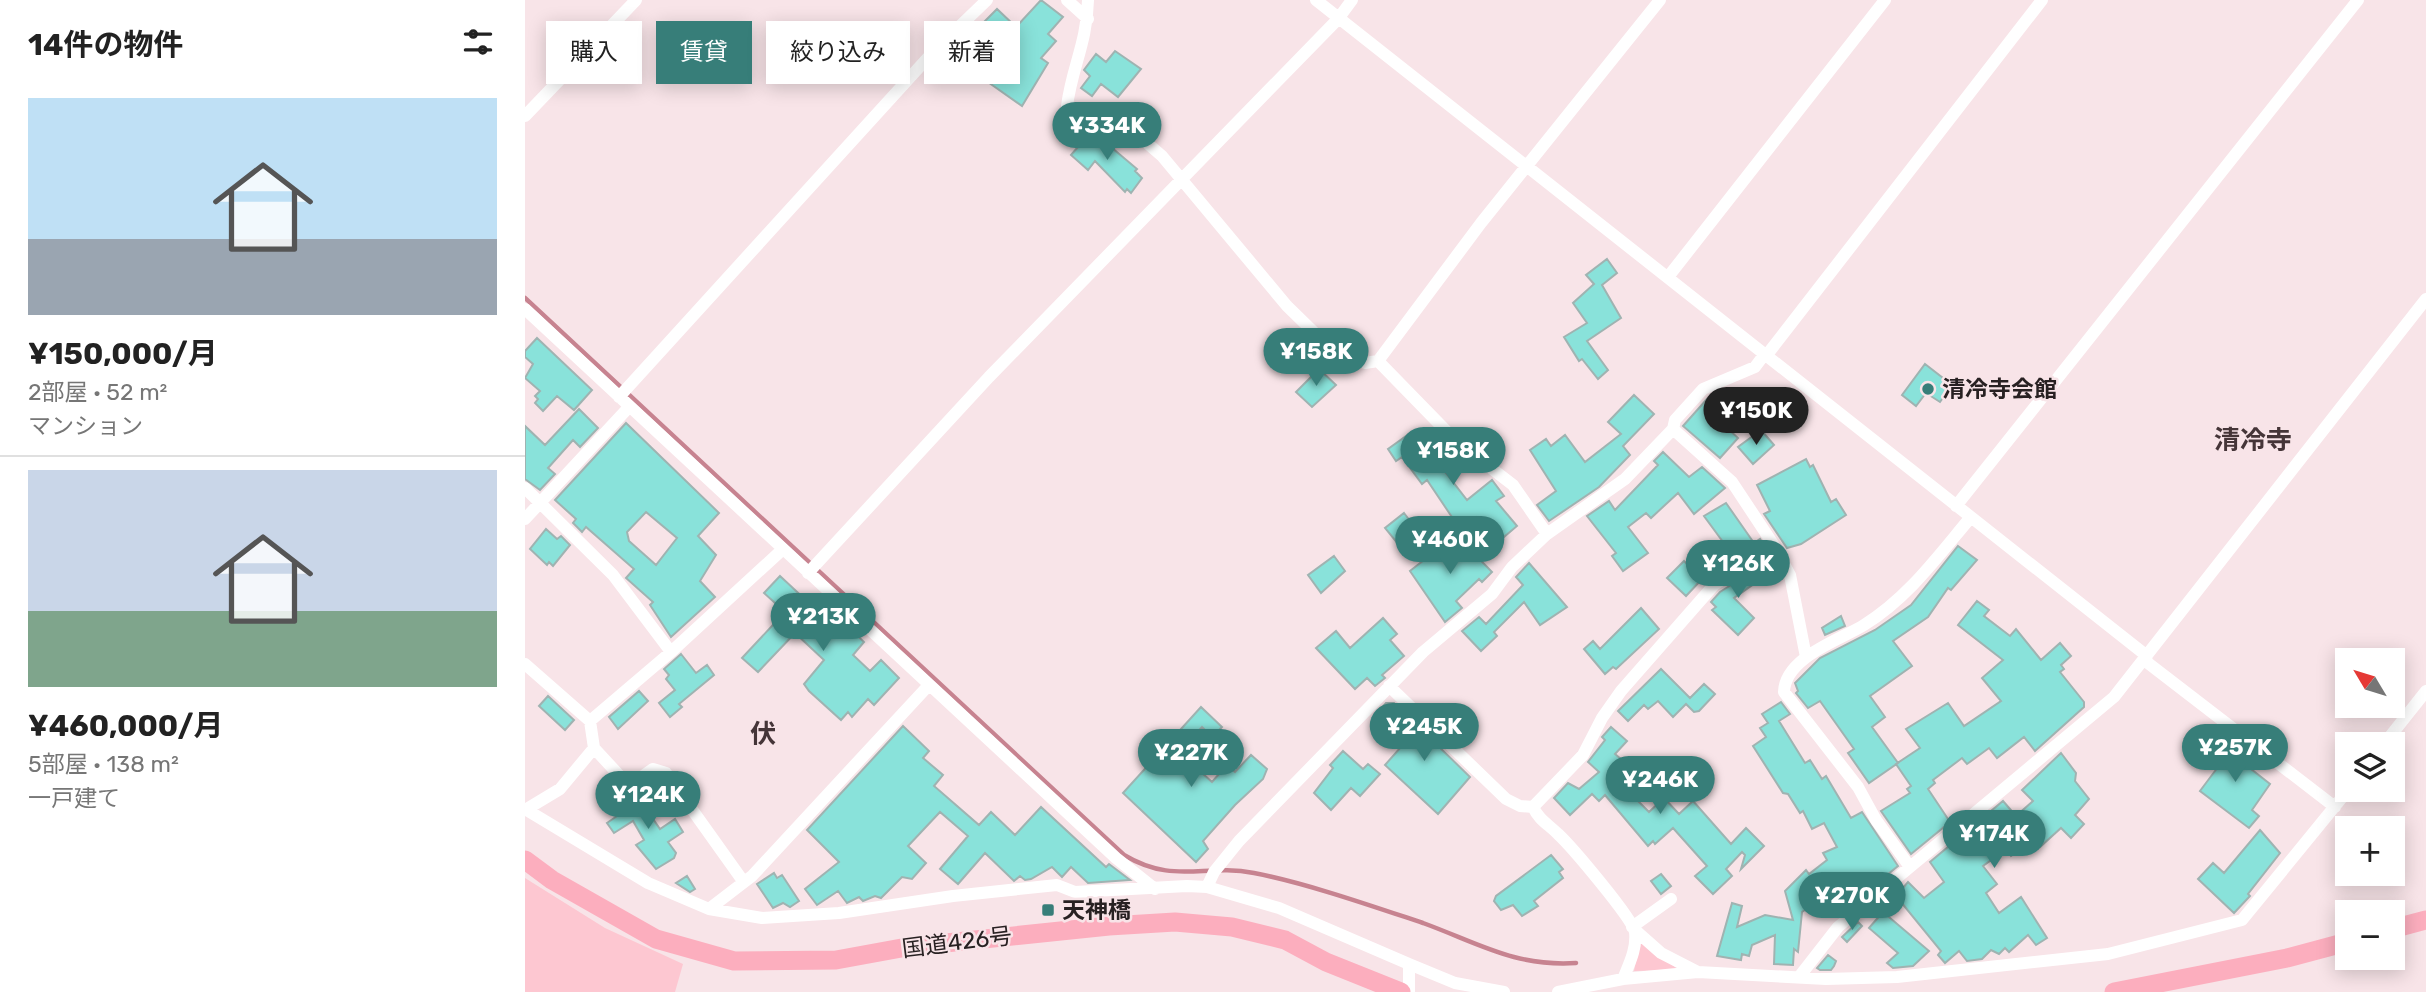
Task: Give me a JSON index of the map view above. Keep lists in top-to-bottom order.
{
  "streets": {
    "highway": ["国道426号"]
  },
  "districts": ["清冷寺", "伏"],
  "places": {
    "other": ["清冷寺会館"],
    "transit": ["天神橋"]
  },
  "north": "top left",
  "page": {
    "heading": "14件の物件",
    "chip": [
      "購入",
      "賃貸",
      "絞り込み",
      "新着"
    ],
    "list": [
      {
        "name": "¥150,000/月",
        "note": "2部屋 · 52 m² · マンション"
      },
      {
        "name": "¥460,000/月",
        "note": "5部屋 · 138 m² · 一戸建て"
      }
    ],
    "price": [
      "¥334K",
      "¥158K",
      "¥150K",
      "¥158K",
      "¥460K",
      "¥126K",
      "¥213K",
      "¥245K",
      "¥257K",
      "¥227K",
      "¥246K",
      "¥124K",
      "¥174K",
      "¥270K"
    ],
    "map_buttons": ["+", "−"]
  }
}
